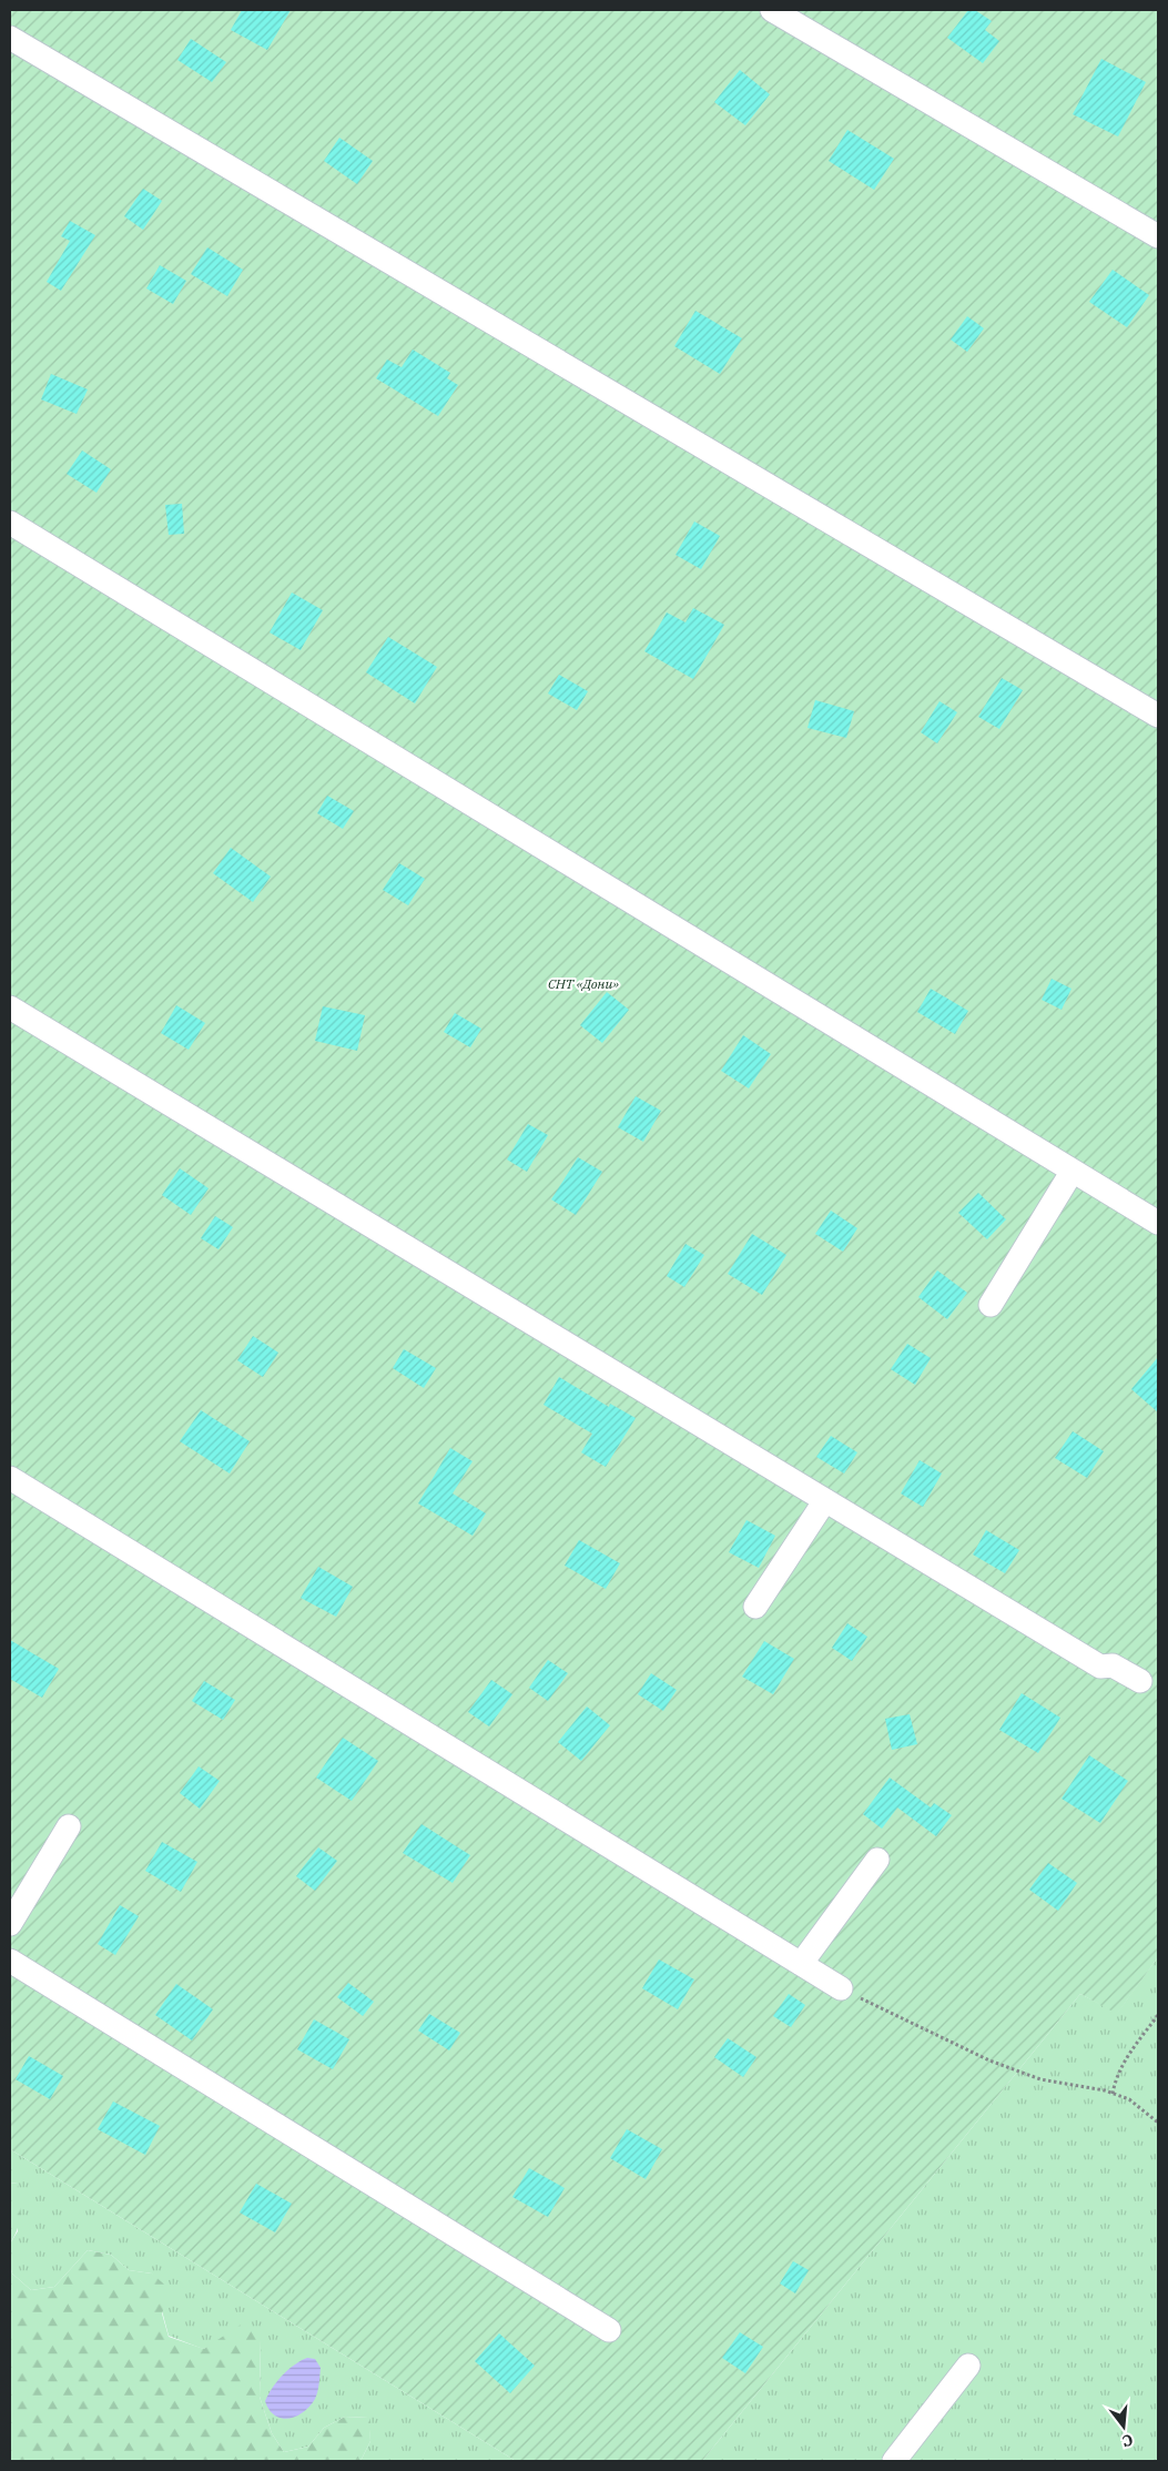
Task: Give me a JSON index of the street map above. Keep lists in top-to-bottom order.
{
  "parks": ["СНТ «Дони»"],
  "north": "bottom"
}
